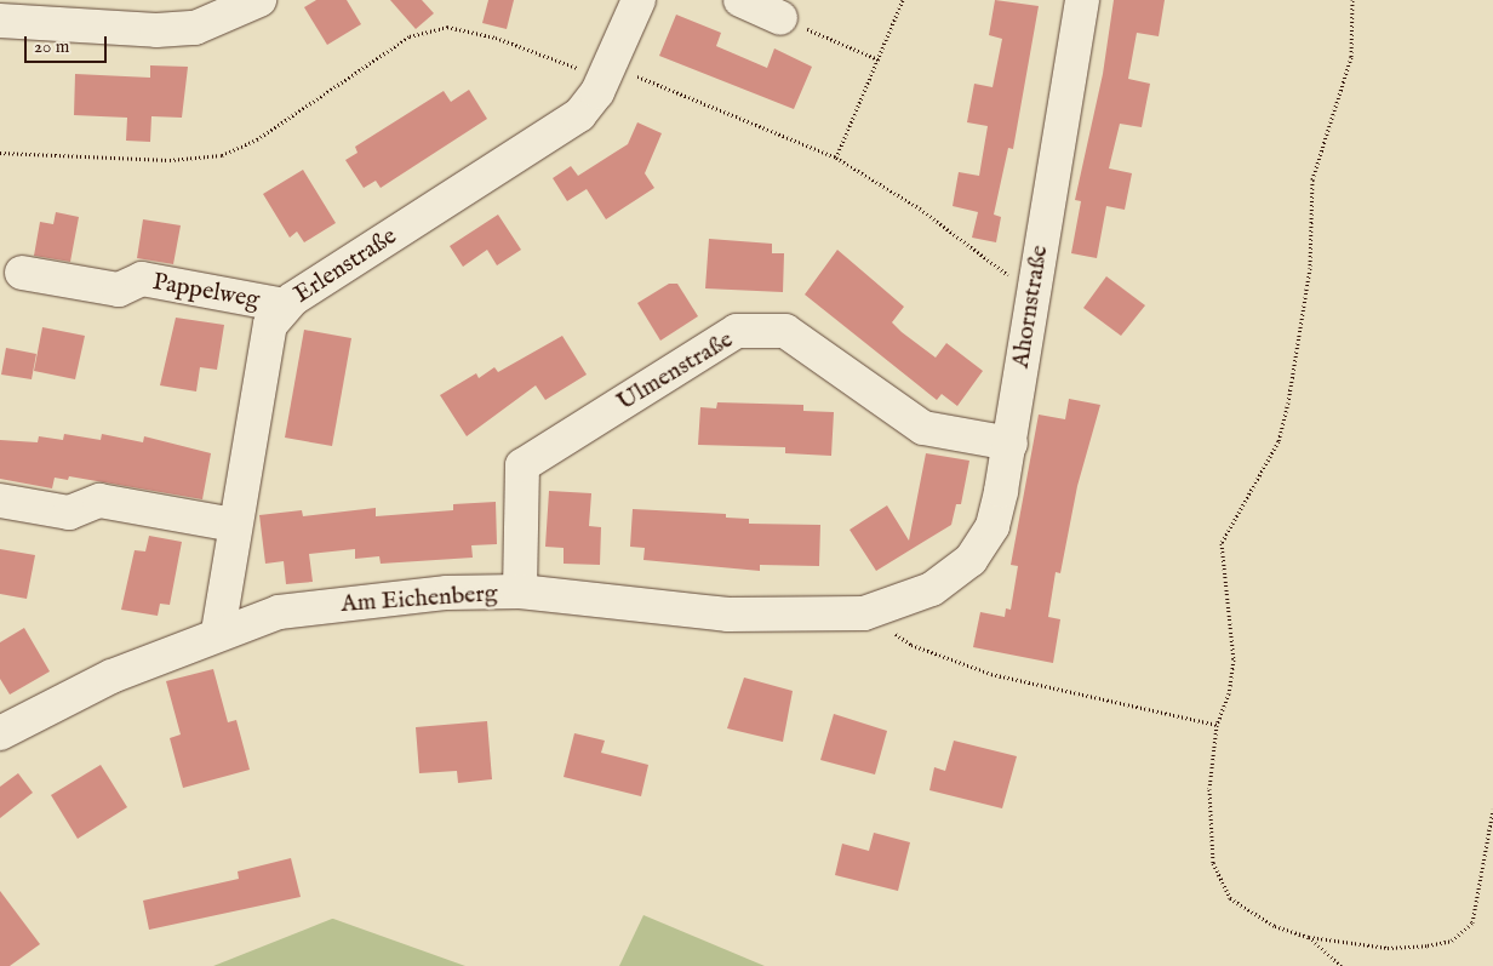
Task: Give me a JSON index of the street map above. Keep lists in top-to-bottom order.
{
  "streets": {
    "street": [
      "Erlenstraße",
      "Pappelweg",
      "Ahornstraße",
      "Ulmenstraße",
      "Am Eichenberg"
    ]
  },
  "crossings": [
    ["Erlenstraße", "Pappelweg"],
    ["Erlenstraße", "Am Eichenberg"],
    ["Ahornstraße", "Ulmenstraße"],
    ["Ahornstraße", "Am Eichenberg"],
    ["Ulmenstraße", "Am Eichenberg"]
  ],
  "scale_bar": "20 m"
}
